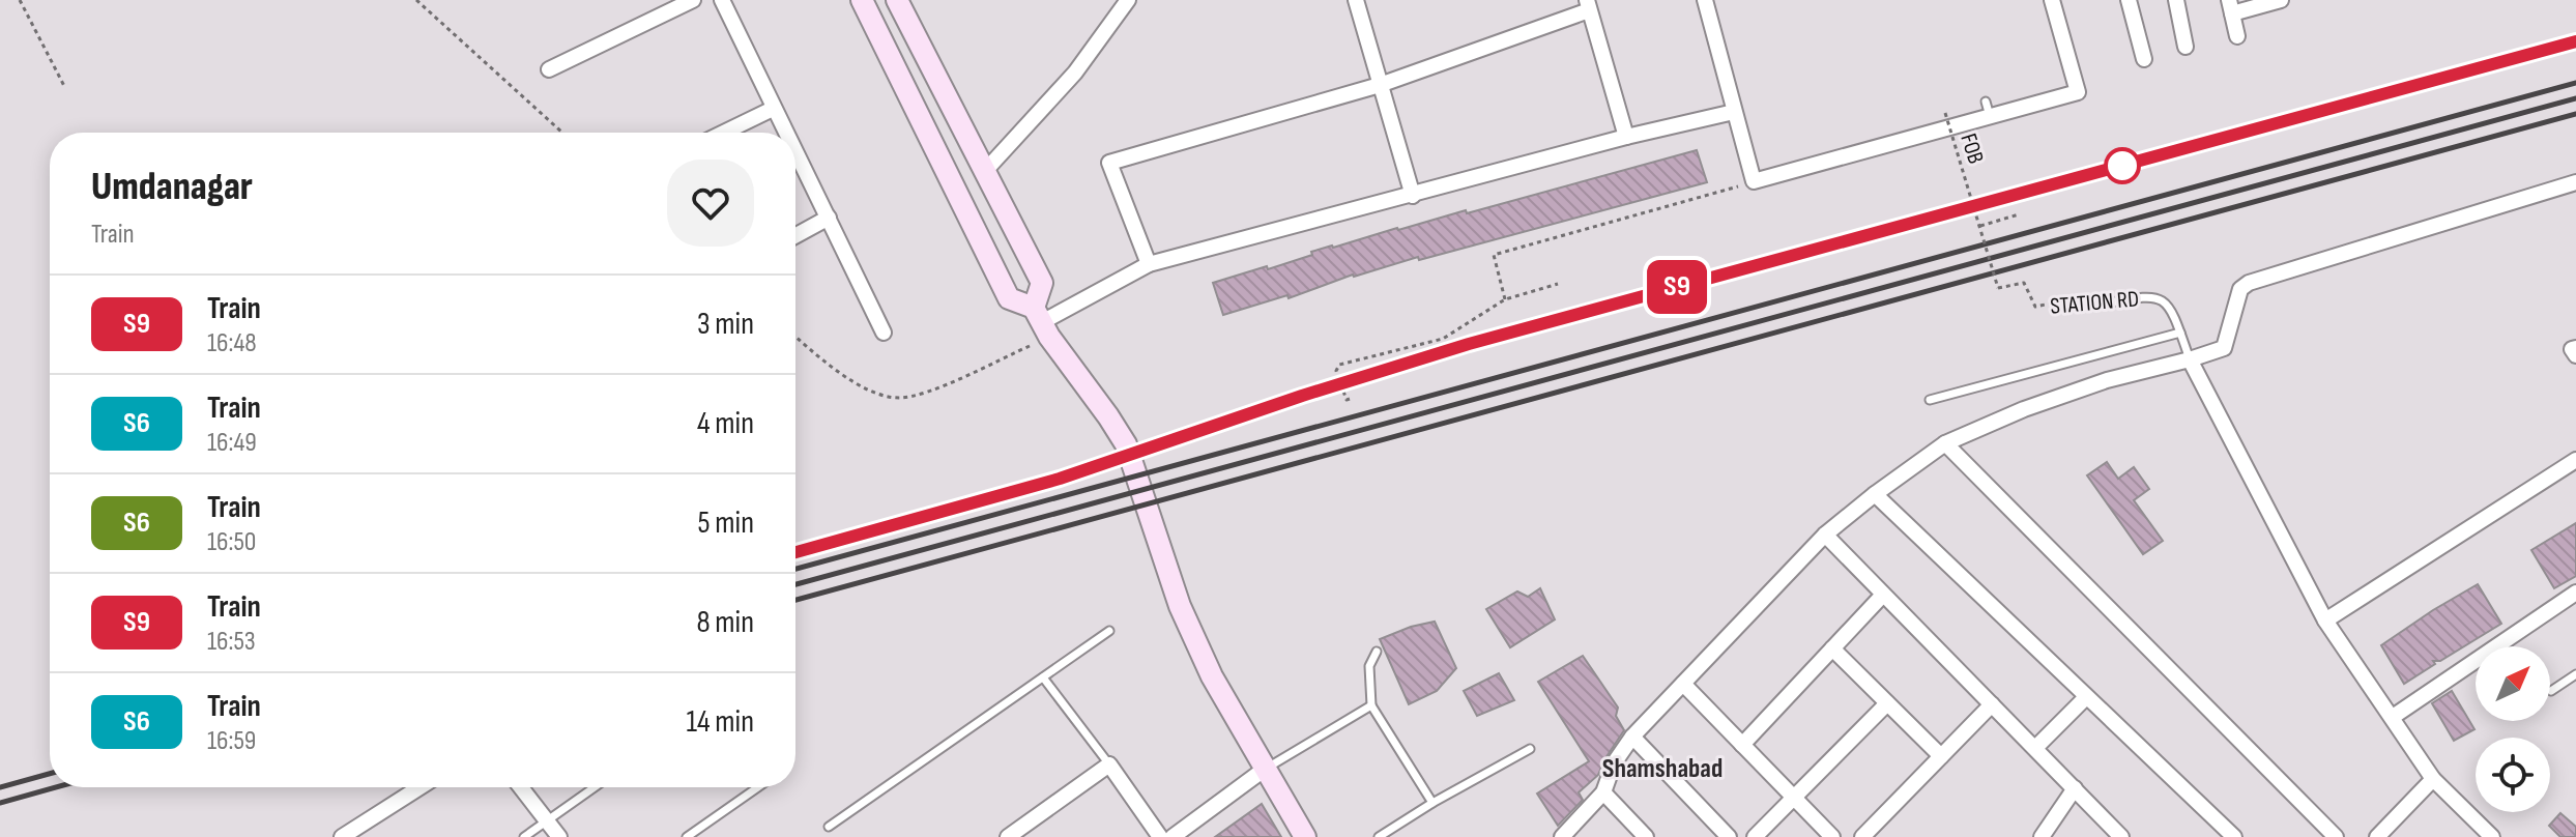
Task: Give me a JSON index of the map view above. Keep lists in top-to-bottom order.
{
  "streets": {
    "lane": ["STATION RD"],
    "path": ["FOB"]
  },
  "crossings": [
    ["FOB", "STATION RD"]
  ],
  "districts": ["Shamshabad"],
  "north": "top right",
  "page": {
    "on_map": "S9",
    "heading": ["Umdanagar", "Train"],
    "list": [
      {
        "mark": "S9",
        "name": "Train",
        "note": "16:48",
        "value": "3 min"
      },
      {
        "mark": "S6",
        "name": "Train",
        "note": "16:49",
        "value": "4 min"
      },
      {
        "mark": "S6",
        "name": "Train",
        "note": "16:50",
        "value": "5 min"
      },
      {
        "mark": "S9",
        "name": "Train",
        "note": "16:53",
        "value": "8 min"
      },
      {
        "mark": "S6",
        "name": "Train",
        "note": "16:59",
        "value": "14 min"
      }
    ]
  }
}
